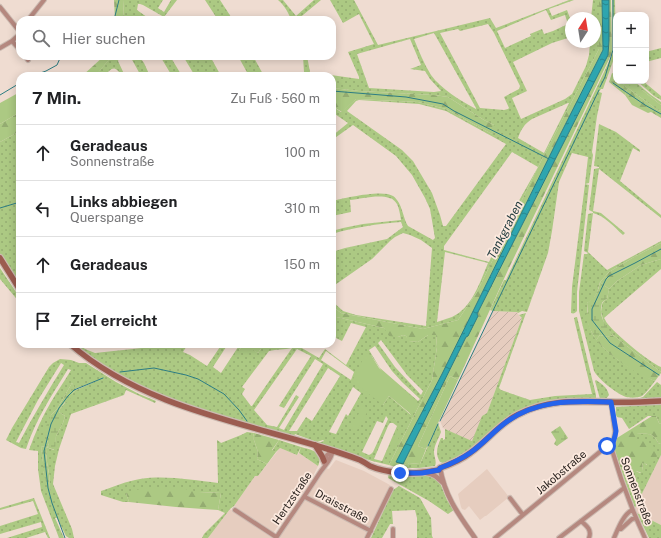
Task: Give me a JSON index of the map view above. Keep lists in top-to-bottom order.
{
  "streets": {
    "street": [
      "Jakobstraße",
      "Sonnenstraße",
      "Hertzstraße",
      "Draisstraße"
    ]
  },
  "crossings": [
    ["Jakobstraße", "Sonnenstraße"],
    ["Hertzstraße", "Draisstraße"]
  ],
  "water": ["Tankgraben"],
  "north": "top",
  "page": {
    "map_buttons": ["+", "−"],
    "search": "Hier suchen",
    "heading": ["7 Min.", "Zu Fuß · 560 m"],
    "list": [
      ["Geradeaus", "Sonnenstraße", "100 m"],
      ["Links abbiegen", "Querspange", "310 m"],
      ["Geradeaus", "150 m"],
      "Ziel erreicht"
    ]
  }
}
